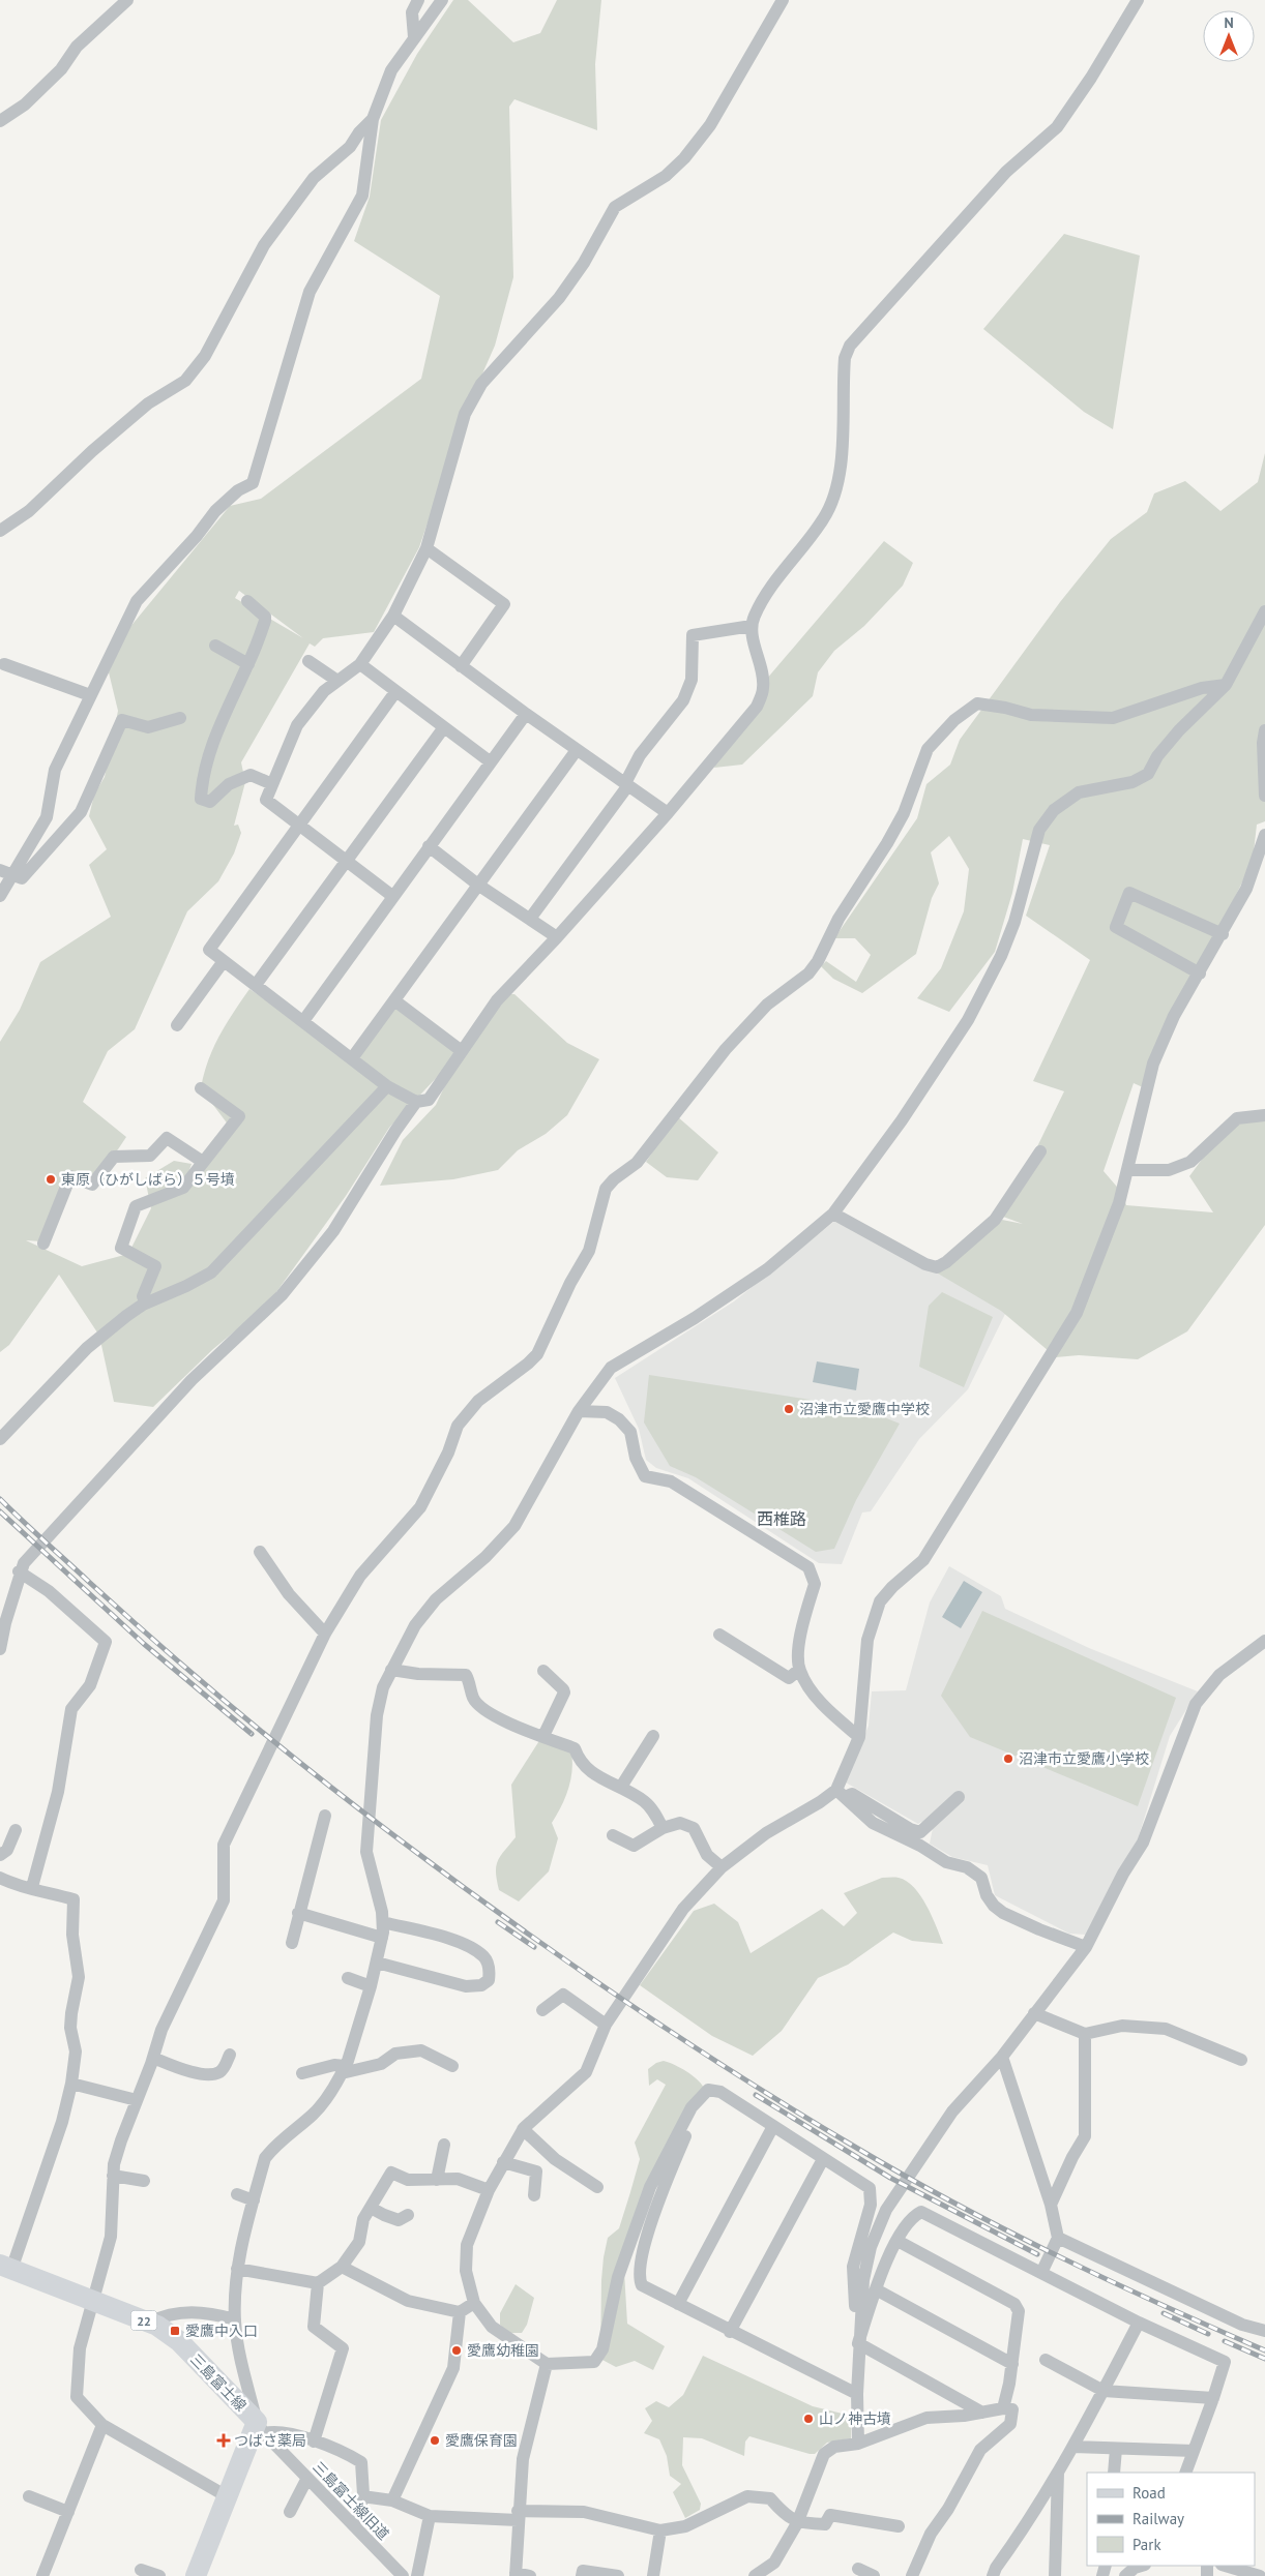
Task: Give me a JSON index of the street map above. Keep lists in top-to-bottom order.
{
  "streets": {
    "main road": ["22", "三島富士線"],
    "street": ["三島富士線旧道"]
  },
  "crossings": [
    ["三島富士線", "三島富士線旧道"]
  ],
  "districts": ["西椎路"],
  "places": {
    "other": [
      "東原（ひがしばら）５号墳",
      "沼津市立愛鷹中学校",
      "沼津市立愛鷹小学校",
      "愛鷹幼稚園",
      "山ノ神古墳",
      "愛鷹保育園"
    ],
    "transit": ["愛鷹中入口"],
    "health": ["つばさ薬局"]
  },
  "legend": ["Road", "Railway", "Park"],
  "north": "top"
}
